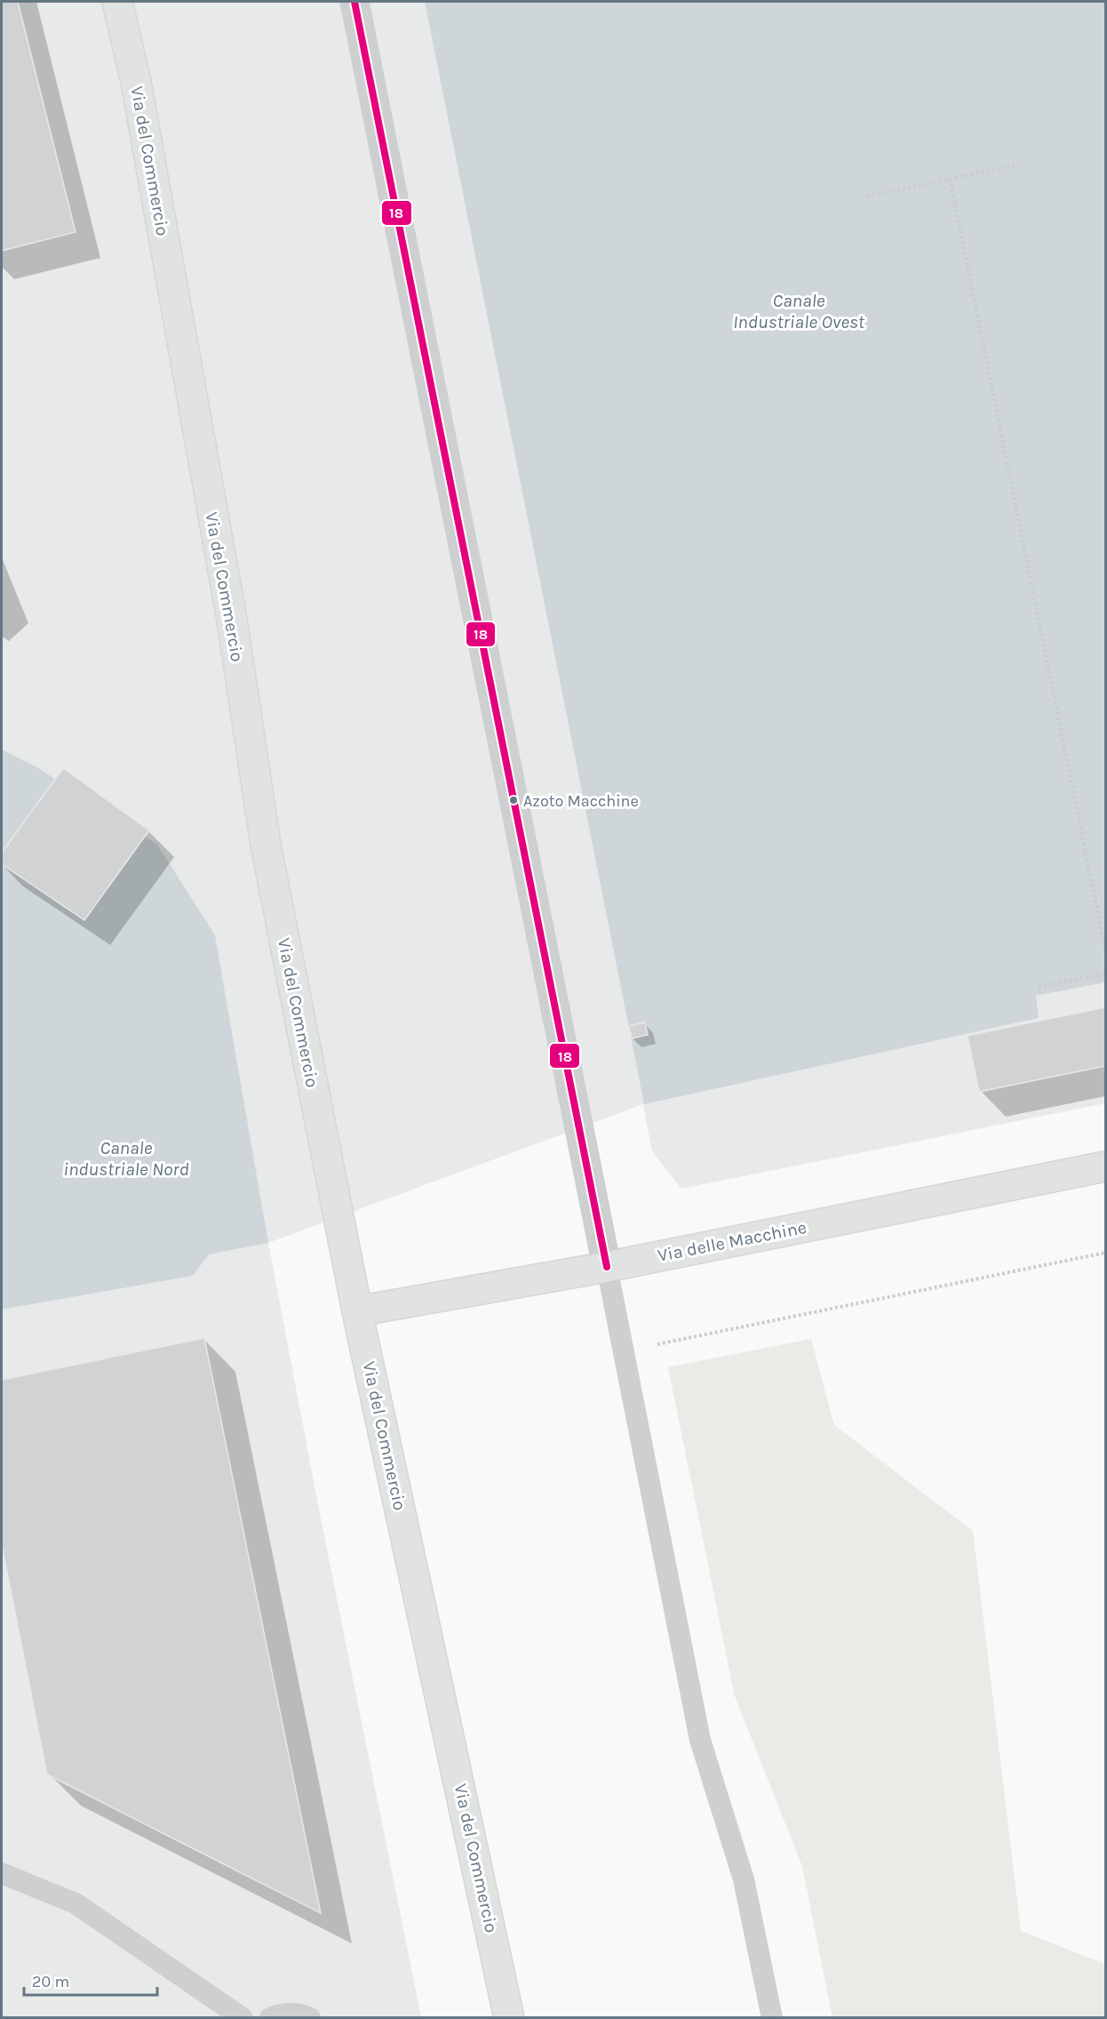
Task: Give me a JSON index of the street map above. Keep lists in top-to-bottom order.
{
  "streets": {
    "street": ["Via del Commercio", "Via delle Macchine"]
  },
  "crossings": [
    ["Via del Commercio", "Via delle Macchine"]
  ],
  "water": ["Canale Industriale Ovest", "Canale industriale Nord"],
  "places": ["Azoto Macchine"],
  "lines": ["transit line 18"],
  "scale_bar": "20 m"
}
